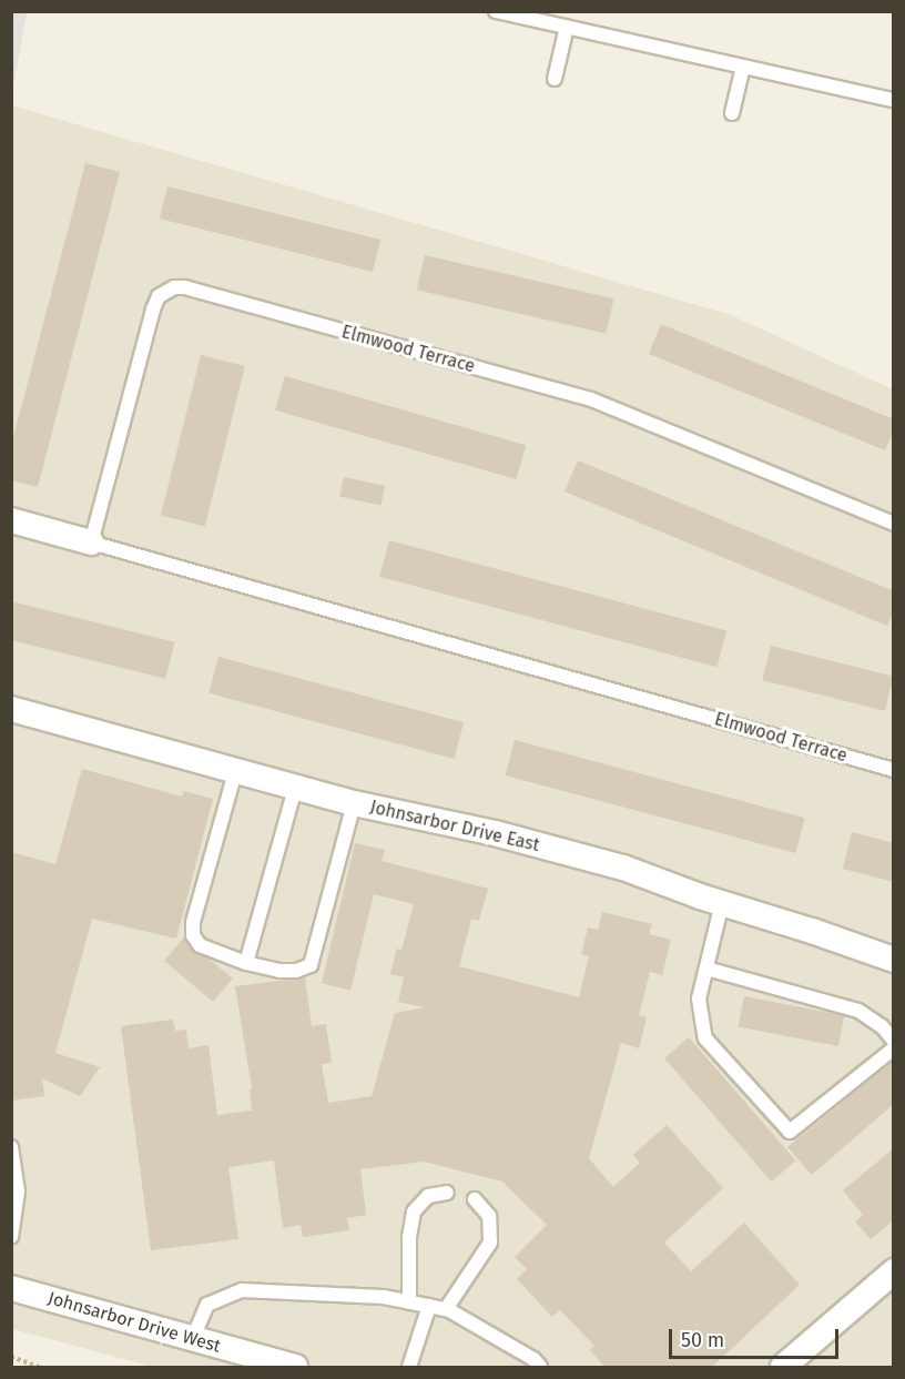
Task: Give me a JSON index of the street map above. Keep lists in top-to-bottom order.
{
  "streets": {
    "street": ["Elmwood Terrace", "Johnsarbor Drive East", "Johnsarbor Drive West"]
  },
  "scale_bar": "50 m"
}
